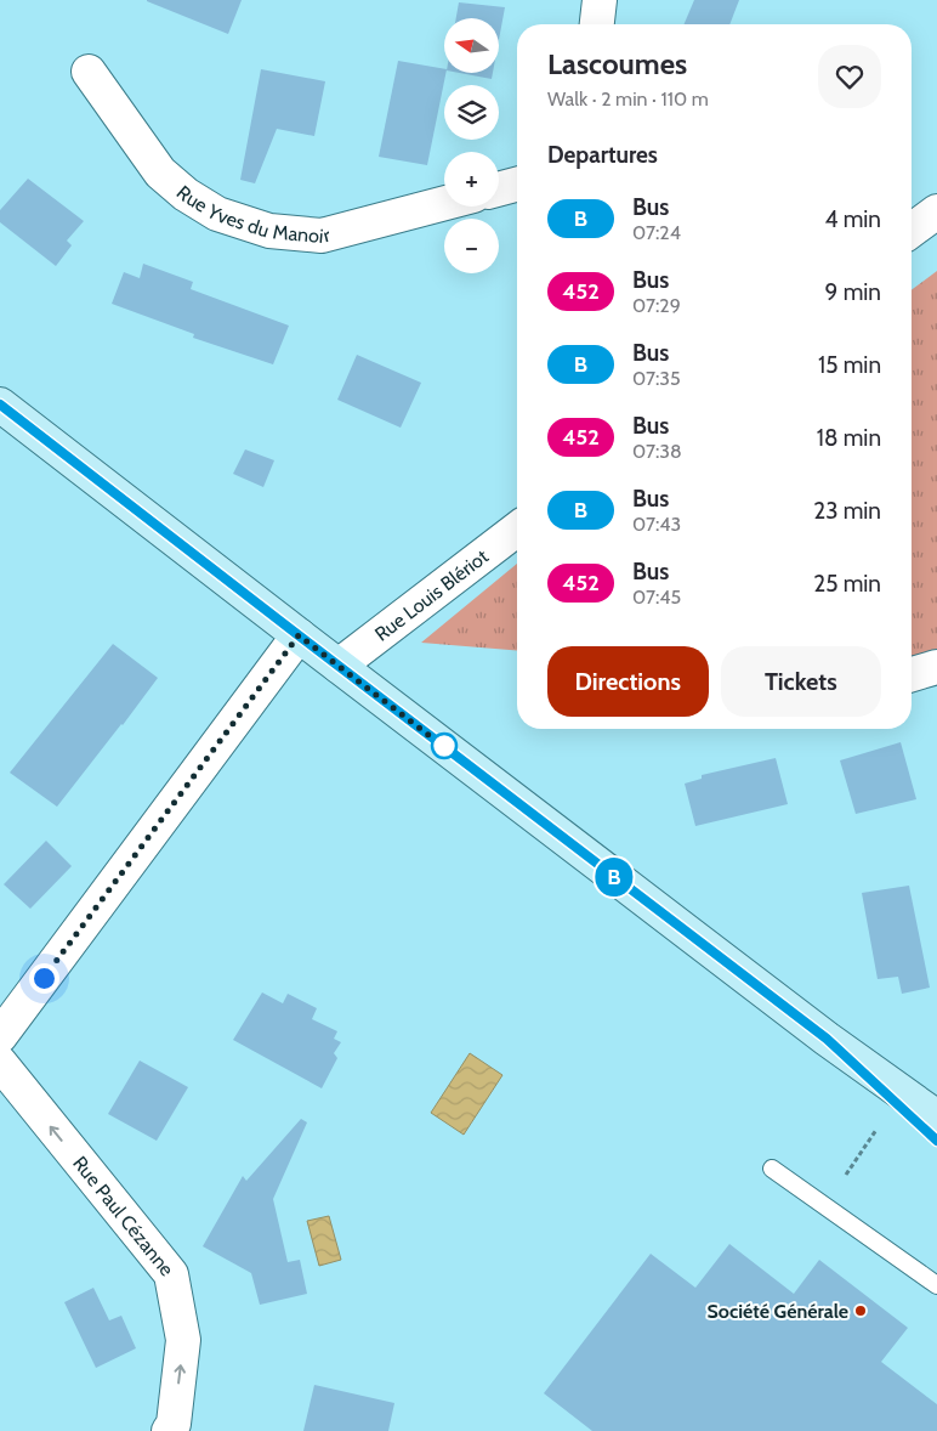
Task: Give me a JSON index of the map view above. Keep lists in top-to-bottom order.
{
  "streets": {
    "street": ["Rue Yves du Manoir", "Rue Louis Blériot", "Rue Paul Cézanne"]
  },
  "one_way": ["Rue Paul Cézanne"],
  "places": ["Société Générale"],
  "lines": ["bus line B"],
  "north": "left",
  "page": {
    "on_map": "B",
    "map_buttons": ["+", "−"],
    "heading": [
      ["Lascoumes", "Walk · 2 min · 110 m"],
      "Departures"
    ],
    "list": [
      {
        "mark": "B",
        "name": "Bus",
        "note": "07:24",
        "value": "4 min"
      },
      {
        "mark": "452",
        "name": "Bus",
        "note": "07:29",
        "value": "9 min"
      },
      {
        "mark": "B",
        "name": "Bus",
        "note": "07:35",
        "value": "15 min"
      },
      {
        "mark": "452",
        "name": "Bus",
        "note": "07:38",
        "value": "18 min"
      },
      {
        "mark": "B",
        "name": "Bus",
        "note": "07:43",
        "value": "23 min"
      },
      {
        "mark": "452",
        "name": "Bus",
        "note": "07:45",
        "value": "25 min"
      }
    ],
    "buttons": ["Directions", "Tickets"]
  }
}
